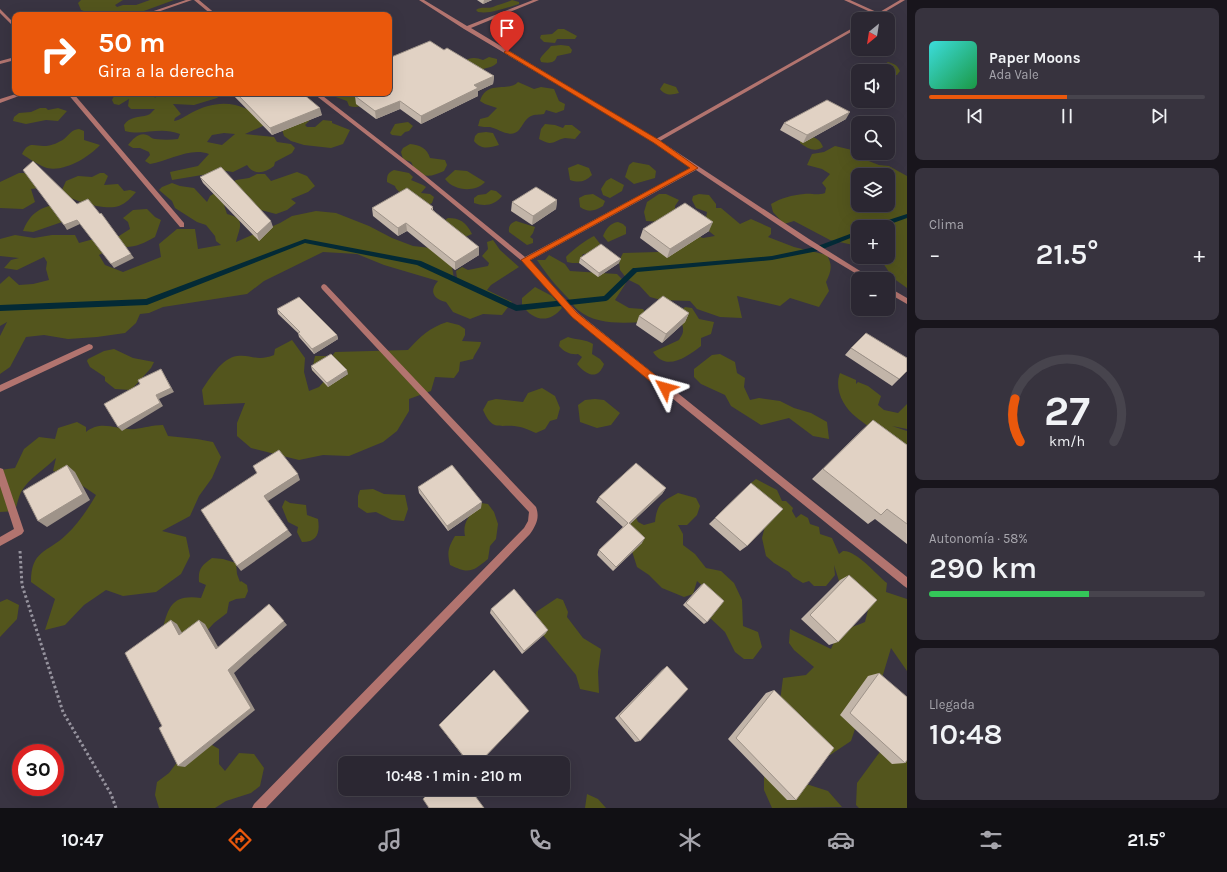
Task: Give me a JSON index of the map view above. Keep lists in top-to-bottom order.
{
  "north": "bottom left",
  "page": {
    "map_buttons": ["+", "−"],
    "turn": ["50 m", "Gira a la derecha"],
    "song": ["Paper Moons", "Ada Vale"],
    "tile": [
      "Clima",
      ["Autonomía · 58%", "290 km"],
      ["Llegada", "10:48"]
    ],
    "heat": ["−", "21.5°", "+"],
    "limit": "30",
    "trip": "10:48 · 1 min · 210 m",
    "tabs": ["10:47", "21.5°"],
    "gauge": ["27", "km/h"]
  }
}
